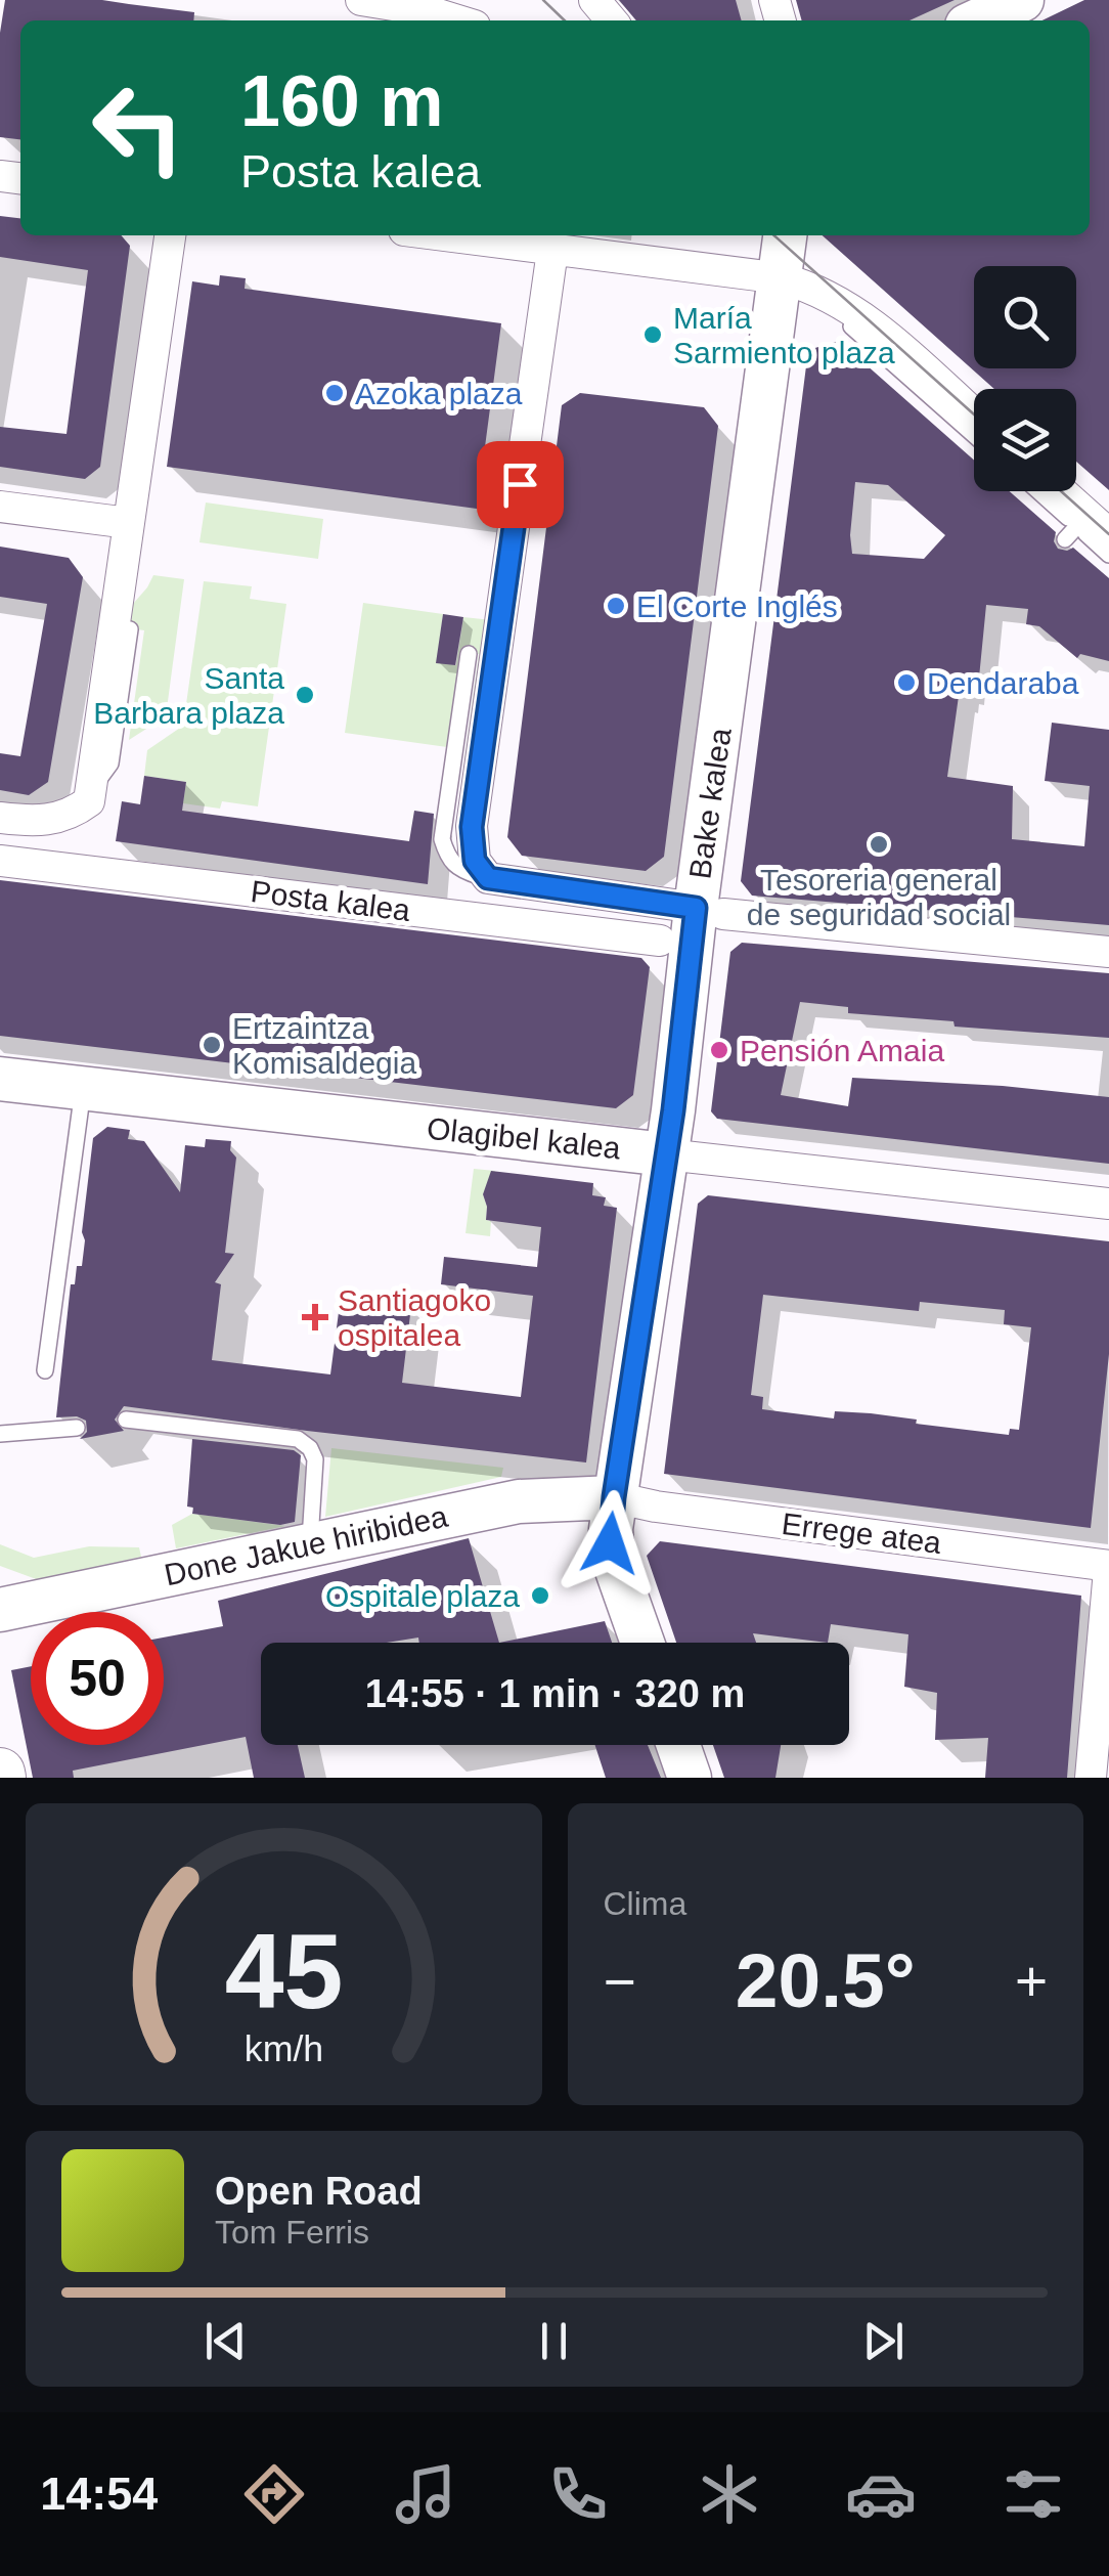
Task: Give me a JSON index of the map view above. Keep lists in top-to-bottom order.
{
  "streets": {
    "main road": ["Bake kalea", "Olagibel kalea", "Done Jakue hiribidea"],
    "street": ["Posta kalea", "Errege atea"]
  },
  "crossings": [
    ["Bake kalea", "Olagibel kalea"],
    ["Bake kalea", "Errege atea"],
    ["Bake kalea", "Done Jakue hiribidea"],
    ["Errege atea", "Done Jakue hiribidea"]
  ],
  "places": {
    "other": [
      "María Sarmiento plaza",
      "Azoka plaza",
      "El Corte Inglés",
      "Dendaraba",
      "Santa Barbara plaza",
      "Tesoreria general de seguridad social",
      "Ertzaintza Komisaldegia",
      "Pensión Amaia",
      "Ospitale plaza"
    ],
    "health": ["Santiagoko ospitalea"]
  },
  "page": {
    "turn": ["160 m", "Posta kalea"],
    "limit": "50",
    "trip": "14:55 · 1 min · 320 m",
    "tile": "Clima",
    "heat": ["−", "20.5°", "+"],
    "song": ["Open Road", "Tom Ferris"],
    "tabs": "14:54",
    "gauge": ["45", "km/h"]
  }
}
